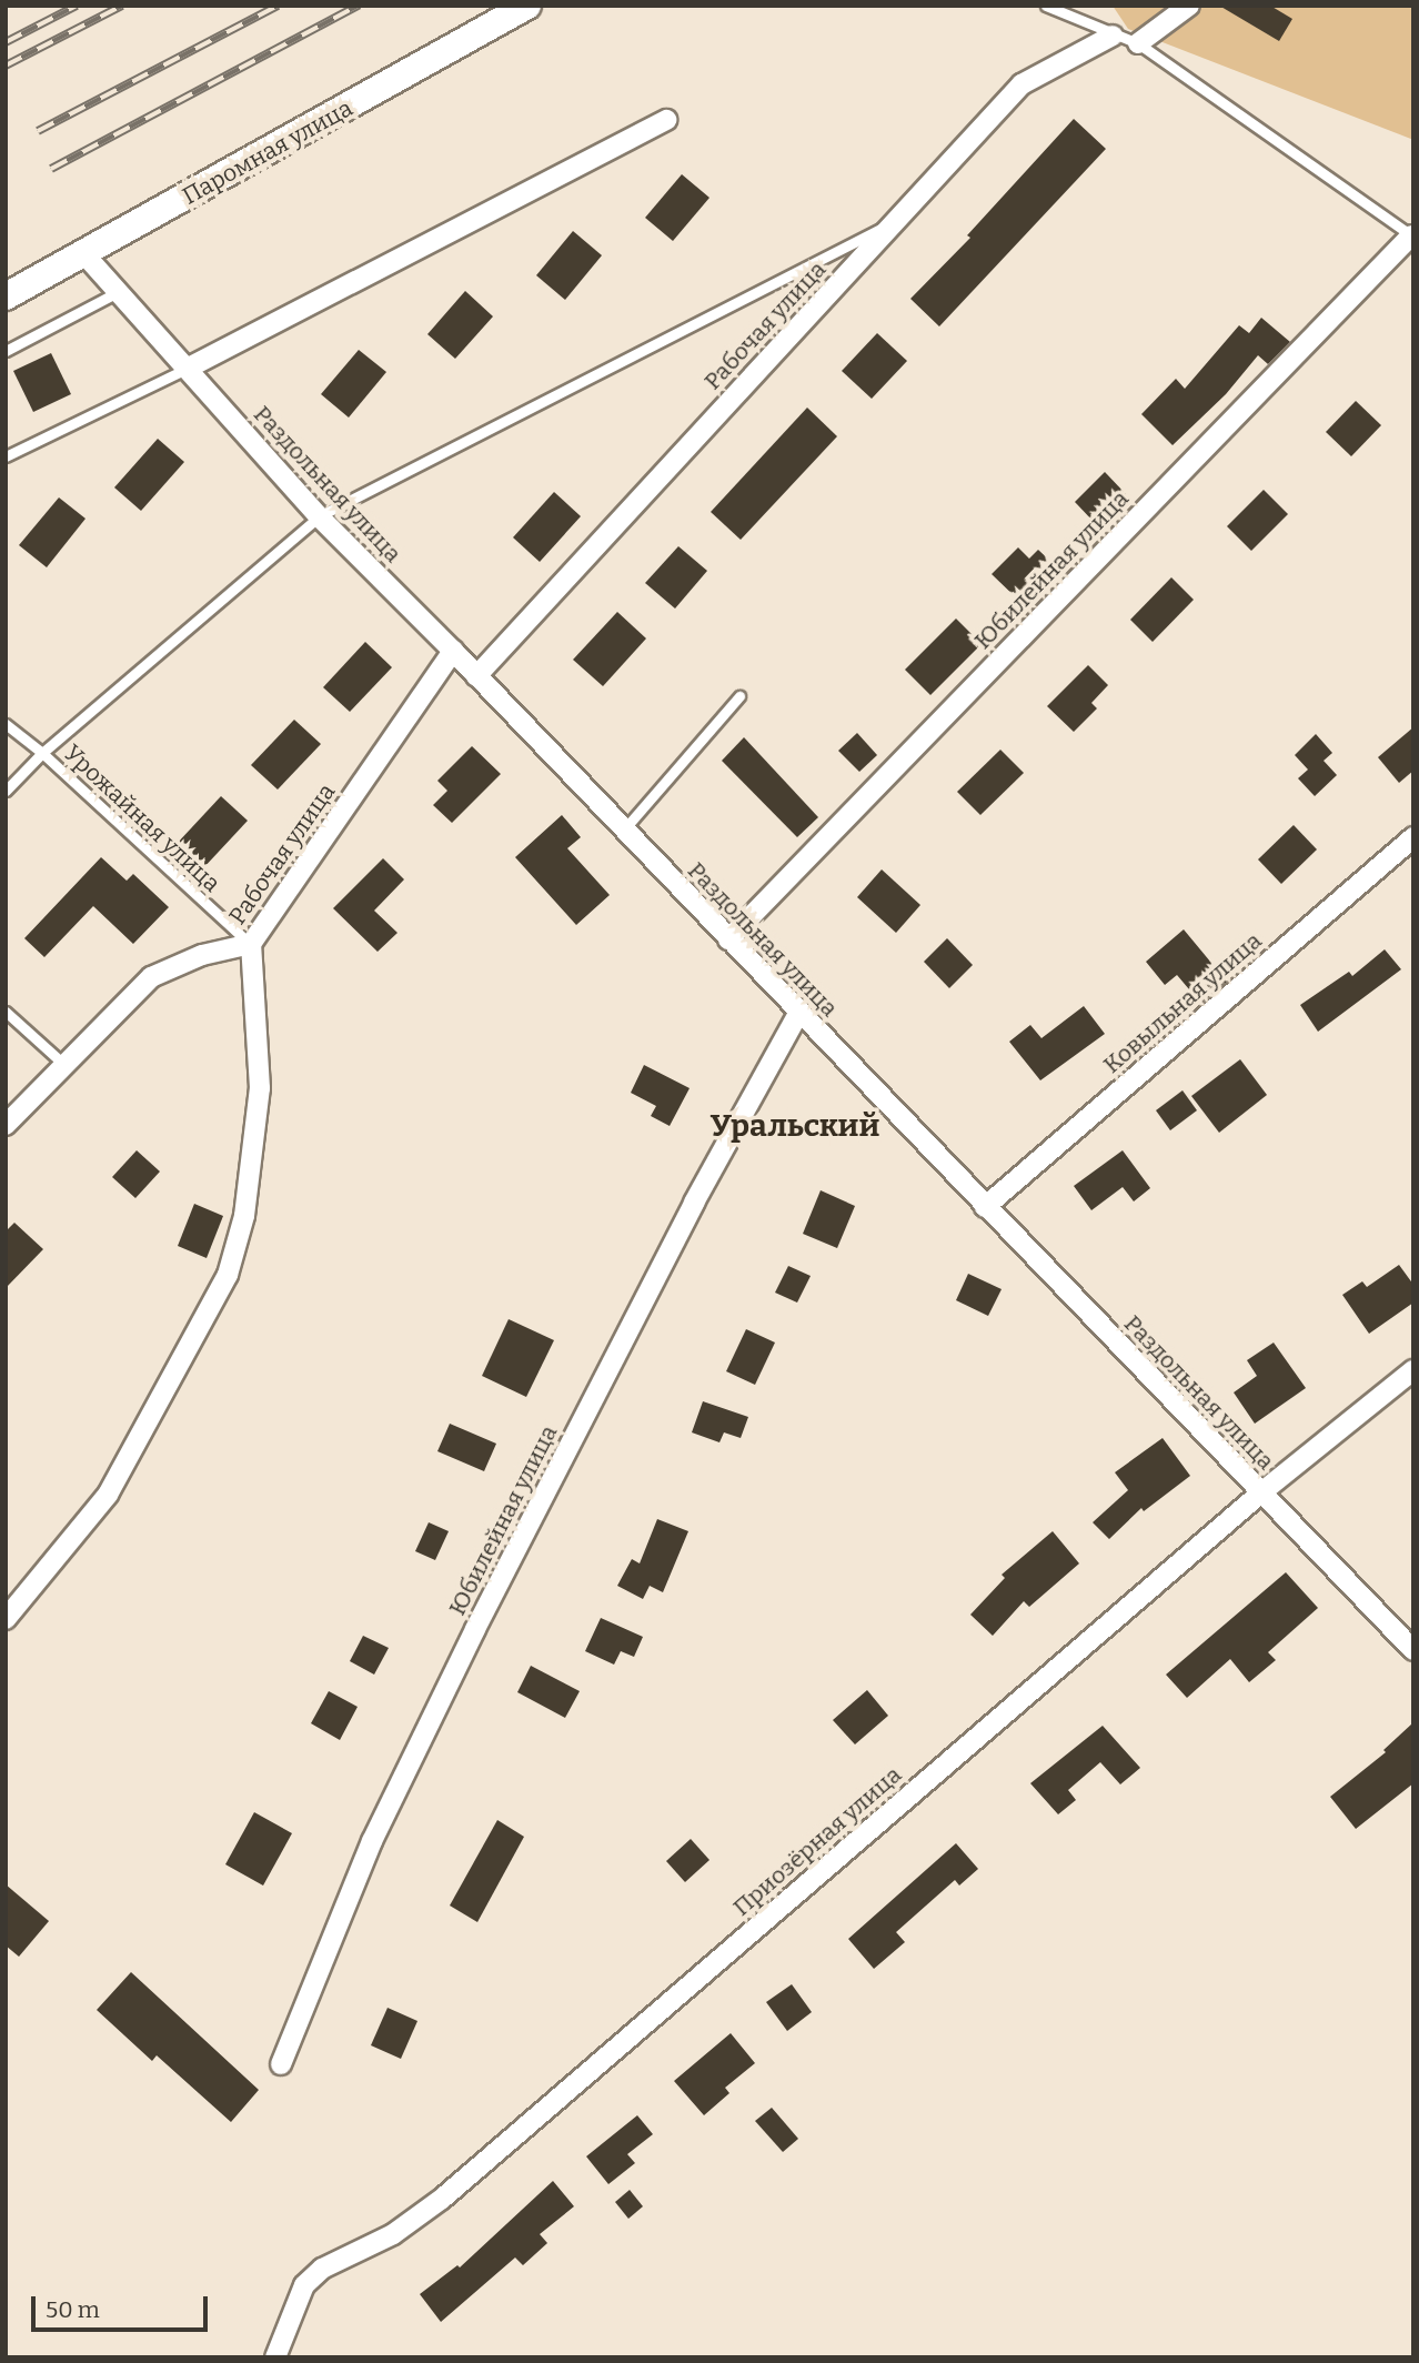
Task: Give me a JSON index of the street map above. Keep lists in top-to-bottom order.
{
  "streets": {
    "street": [
      "Паромная улица",
      "Рабочая улица",
      "Раздольная улица",
      "Юбилейная улица",
      "Ковыльная улица",
      "Приозёрная улица"
    ],
    "lane": ["Урожайная улица"]
  },
  "crossings": [
    ["Паромная улица", "Раздольная улица"],
    ["Рабочая улица", "Раздольная улица"],
    ["Рабочая улица", "Урожайная улица"],
    ["Раздольная улица", "Юбилейная улица"],
    ["Раздольная улица", "Ковыльная улица"],
    ["Раздольная улица", "Приозёрная улица"]
  ],
  "districts": ["Уральский"],
  "scale_bar": "50 m"
}
